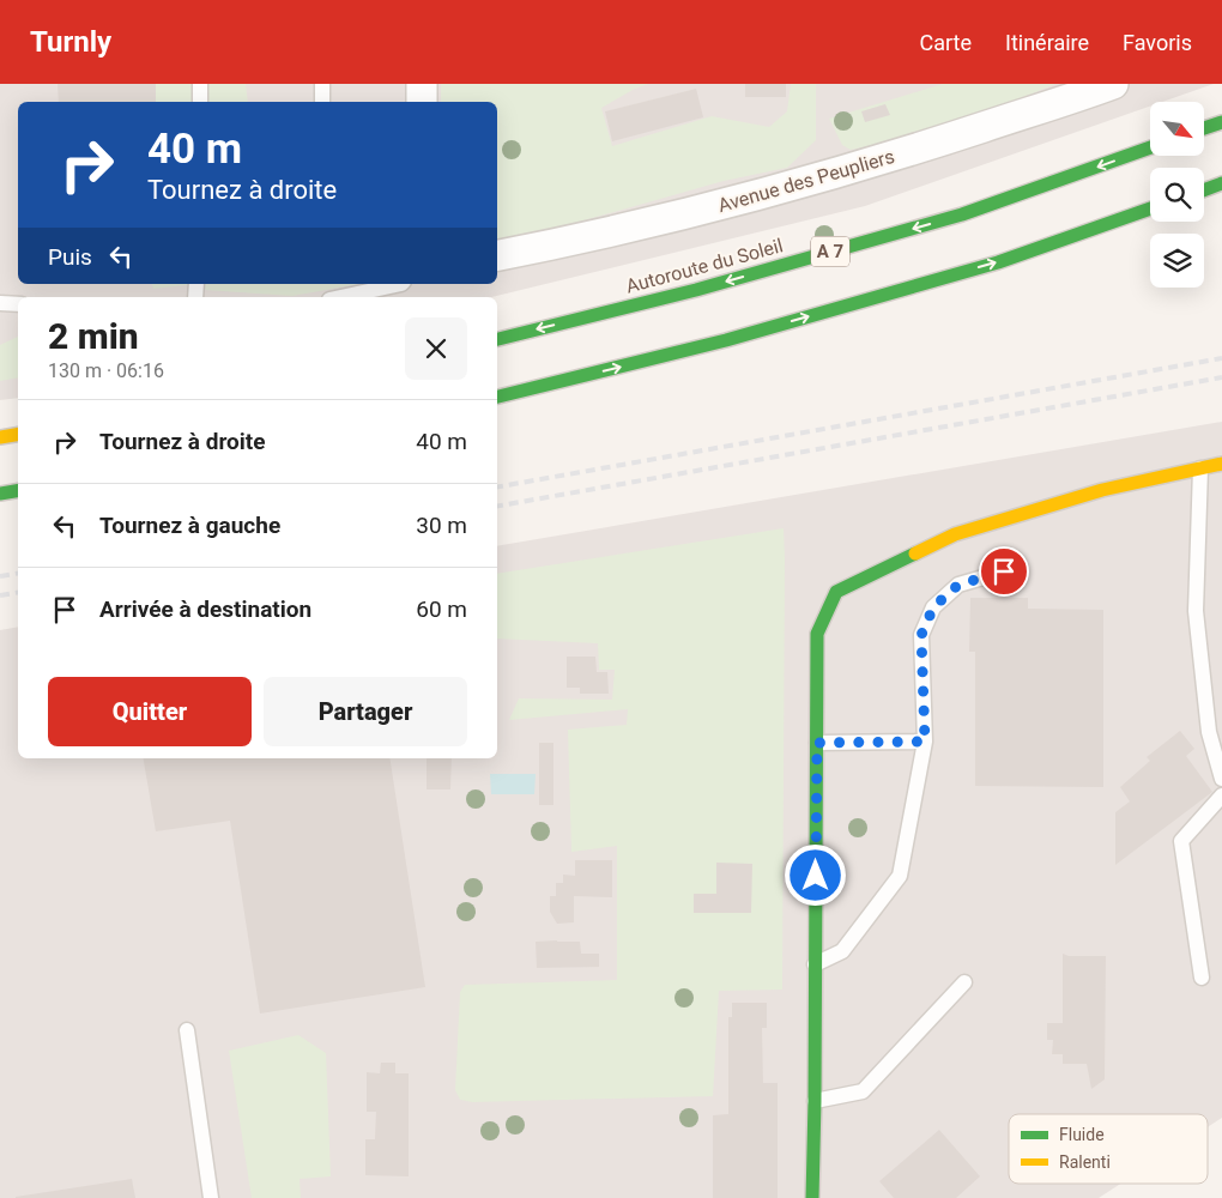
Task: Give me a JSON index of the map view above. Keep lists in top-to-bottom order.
{
  "streets": {
    "main road": ["A 7", "Autoroute du Soleil"],
    "street": ["Avenue des Peupliers"]
  },
  "legend": ["Fluide", "Ralenti"],
  "north": "bottom right",
  "page": {
    "header": "Turnly",
    "nav": ["Carte", "Itinéraire", "Favoris"],
    "turn": ["40 m", "Tournez à droite"],
    "then": "Puis",
    "heading": ["2 min", "130 m · 06:16"],
    "list": [
      {
        "name": "Tournez à droite",
        "value": "40 m"
      },
      {
        "name": "Tournez à gauche",
        "value": "30 m"
      },
      {
        "name": "Arrivée à destination",
        "value": "60 m"
      }
    ],
    "buttons": ["Quitter", "Partager"]
  }
}
